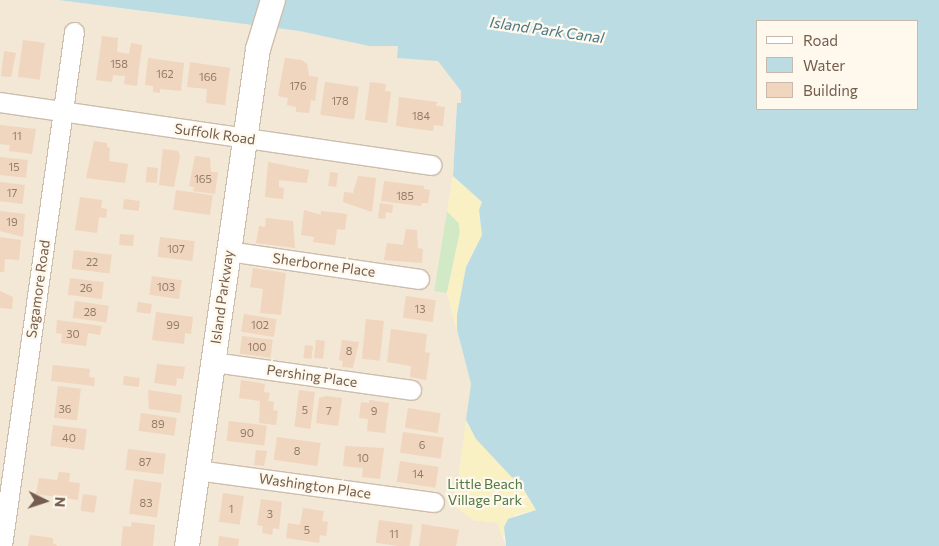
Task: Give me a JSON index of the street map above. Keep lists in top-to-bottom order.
{
  "streets": {
    "street": [
      "Suffolk Road",
      "Sherborne Place",
      "Sagamore Road",
      "Island Parkway",
      "Pershing Place",
      "Washington Place"
    ]
  },
  "crossings": [
    ["Suffolk Road", "Sagamore Road"],
    ["Suffolk Road", "Island Parkway"],
    ["Sherborne Place", "Island Parkway"],
    ["Island Parkway", "Pershing Place"],
    ["Island Parkway", "Washington Place"]
  ],
  "water": ["Island Park Canal"],
  "parks": ["Little Beach Village Park"],
  "house_numbers": [
    "158",
    "162",
    "166",
    "176",
    "178",
    "184",
    "11",
    "15",
    "165",
    "17",
    "185",
    "19",
    "107",
    "22",
    "103",
    "26",
    "13",
    "28",
    "99",
    "102",
    "30",
    "100",
    "8",
    "36",
    "5",
    "7",
    "9",
    "89",
    "90",
    "40",
    "6",
    "8",
    "10",
    "87",
    "14",
    "83",
    "1",
    "3",
    "5",
    "11"
  ],
  "legend": ["Road", "Water", "Building"],
  "north": "right"
}
